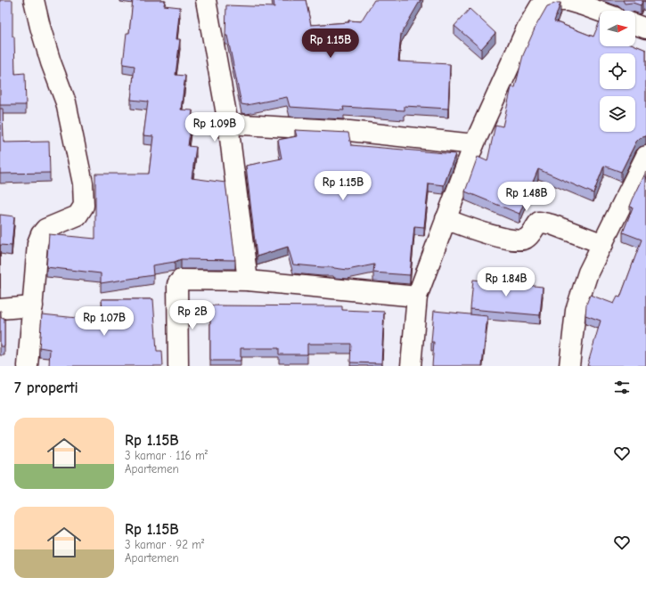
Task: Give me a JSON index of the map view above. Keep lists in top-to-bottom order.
{
  "north": "right",
  "page": {
    "price": [
      "Rp 1.15B",
      "Rp 1.09B",
      "Rp 1.15B",
      "Rp 1.48B",
      "Rp 1.84B",
      "Rp 2B",
      "Rp 1.07B"
    ],
    "heading": "7 properti",
    "list": [
      {
        "name": "Rp 1.15B",
        "note": "3 kamar · 116 m² · Apartemen"
      },
      {
        "name": "Rp 1.15B",
        "note": "3 kamar · 92 m² · Apartemen"
      }
    ]
  }
}
